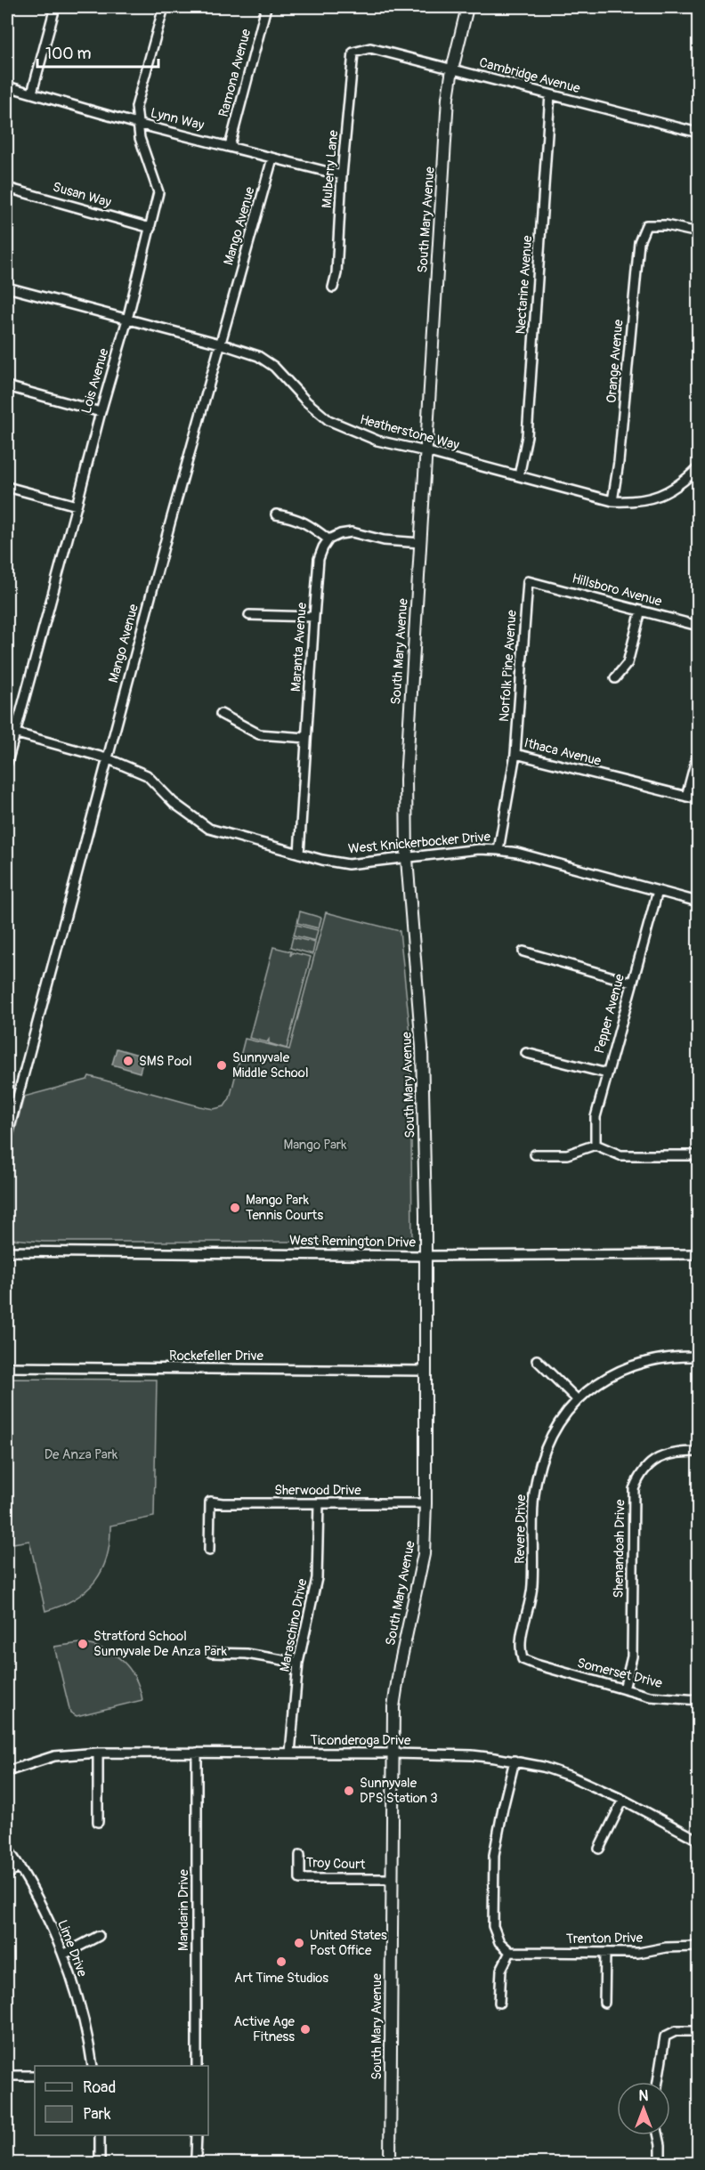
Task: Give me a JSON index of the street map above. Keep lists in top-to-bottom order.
{
  "streets": {
    "main road": ["South Mary Avenue"],
    "street": [
      "Ramona Avenue",
      "Cambridge Avenue",
      "Lynn Way",
      "Mulberry Lane",
      "Susan Way",
      "Mango Avenue",
      "Nectarine Avenue",
      "Orange Avenue",
      "Lois Avenue",
      "Heatherstone Way",
      "Hillsboro Avenue",
      "Maranta Avenue",
      "Norfolk Pine Avenue",
      "Ithaca Avenue",
      "West Knickerbocker Drive",
      "Pepper Avenue",
      "West Remington Drive",
      "Rockefeller Drive",
      "Sherwood Drive",
      "Revere Drive",
      "Shenandoah Drive",
      "Maraschino Drive",
      "Somerset Drive",
      "Ticonderoga Drive",
      "Troy Court",
      "Mandarin Drive",
      "Trenton Drive",
      "Lime Drive"
    ]
  },
  "crossings": [
    ["Ramona Avenue", "Lynn Way"],
    ["Cambridge Avenue", "Mulberry Lane"],
    ["Cambridge Avenue", "South Mary Avenue"],
    ["Cambridge Avenue", "Nectarine Avenue"],
    ["Lynn Way", "Mulberry Lane"],
    ["Lynn Way", "Mango Avenue"],
    ["Lynn Way", "Lois Avenue"],
    ["Susan Way", "Lois Avenue"],
    ["South Mary Avenue", "Heatherstone Way"],
    ["South Mary Avenue", "West Knickerbocker Drive"],
    ["South Mary Avenue", "West Remington Drive"],
    ["South Mary Avenue", "Rockefeller Drive"],
    ["South Mary Avenue", "Sherwood Drive"],
    ["South Mary Avenue", "Ticonderoga Drive"],
    ["South Mary Avenue", "Troy Court"],
    ["Mango Avenue", "Heatherstone Way"],
    ["Mango Avenue", "West Knickerbocker Drive"],
    ["Nectarine Avenue", "Heatherstone Way"],
    ["Orange Avenue", "Heatherstone Way"],
    ["Lois Avenue", "Heatherstone Way"],
    ["Lois Avenue", "West Knickerbocker Drive"],
    ["Hillsboro Avenue", "Norfolk Pine Avenue"],
    ["Maranta Avenue", "West Knickerbocker Drive"],
    ["Norfolk Pine Avenue", "Ithaca Avenue"],
    ["Ithaca Avenue", "West Knickerbocker Drive"],
    ["West Knickerbocker Drive", "Pepper Avenue"],
    ["Sherwood Drive", "Maraschino Drive"],
    ["Revere Drive", "Somerset Drive"],
    ["Shenandoah Drive", "Somerset Drive"],
    ["Maraschino Drive", "Ticonderoga Drive"],
    ["Ticonderoga Drive", "Mandarin Drive"]
  ],
  "parks": ["Mango Park", "De Anza Park"],
  "places": [
    "SMS Pool",
    "Sunnyvale Middle School",
    "Mango Park Tennis Courts",
    "Stratford School Sunnyvale De Anza Park",
    "Sunnyvale DPS Station 3",
    "United States Post Office",
    "Art Time Studios",
    "Active Age Fitness"
  ],
  "legend": ["Road", "Park"],
  "scale_bar": "100 m",
  "north": "top"
}
